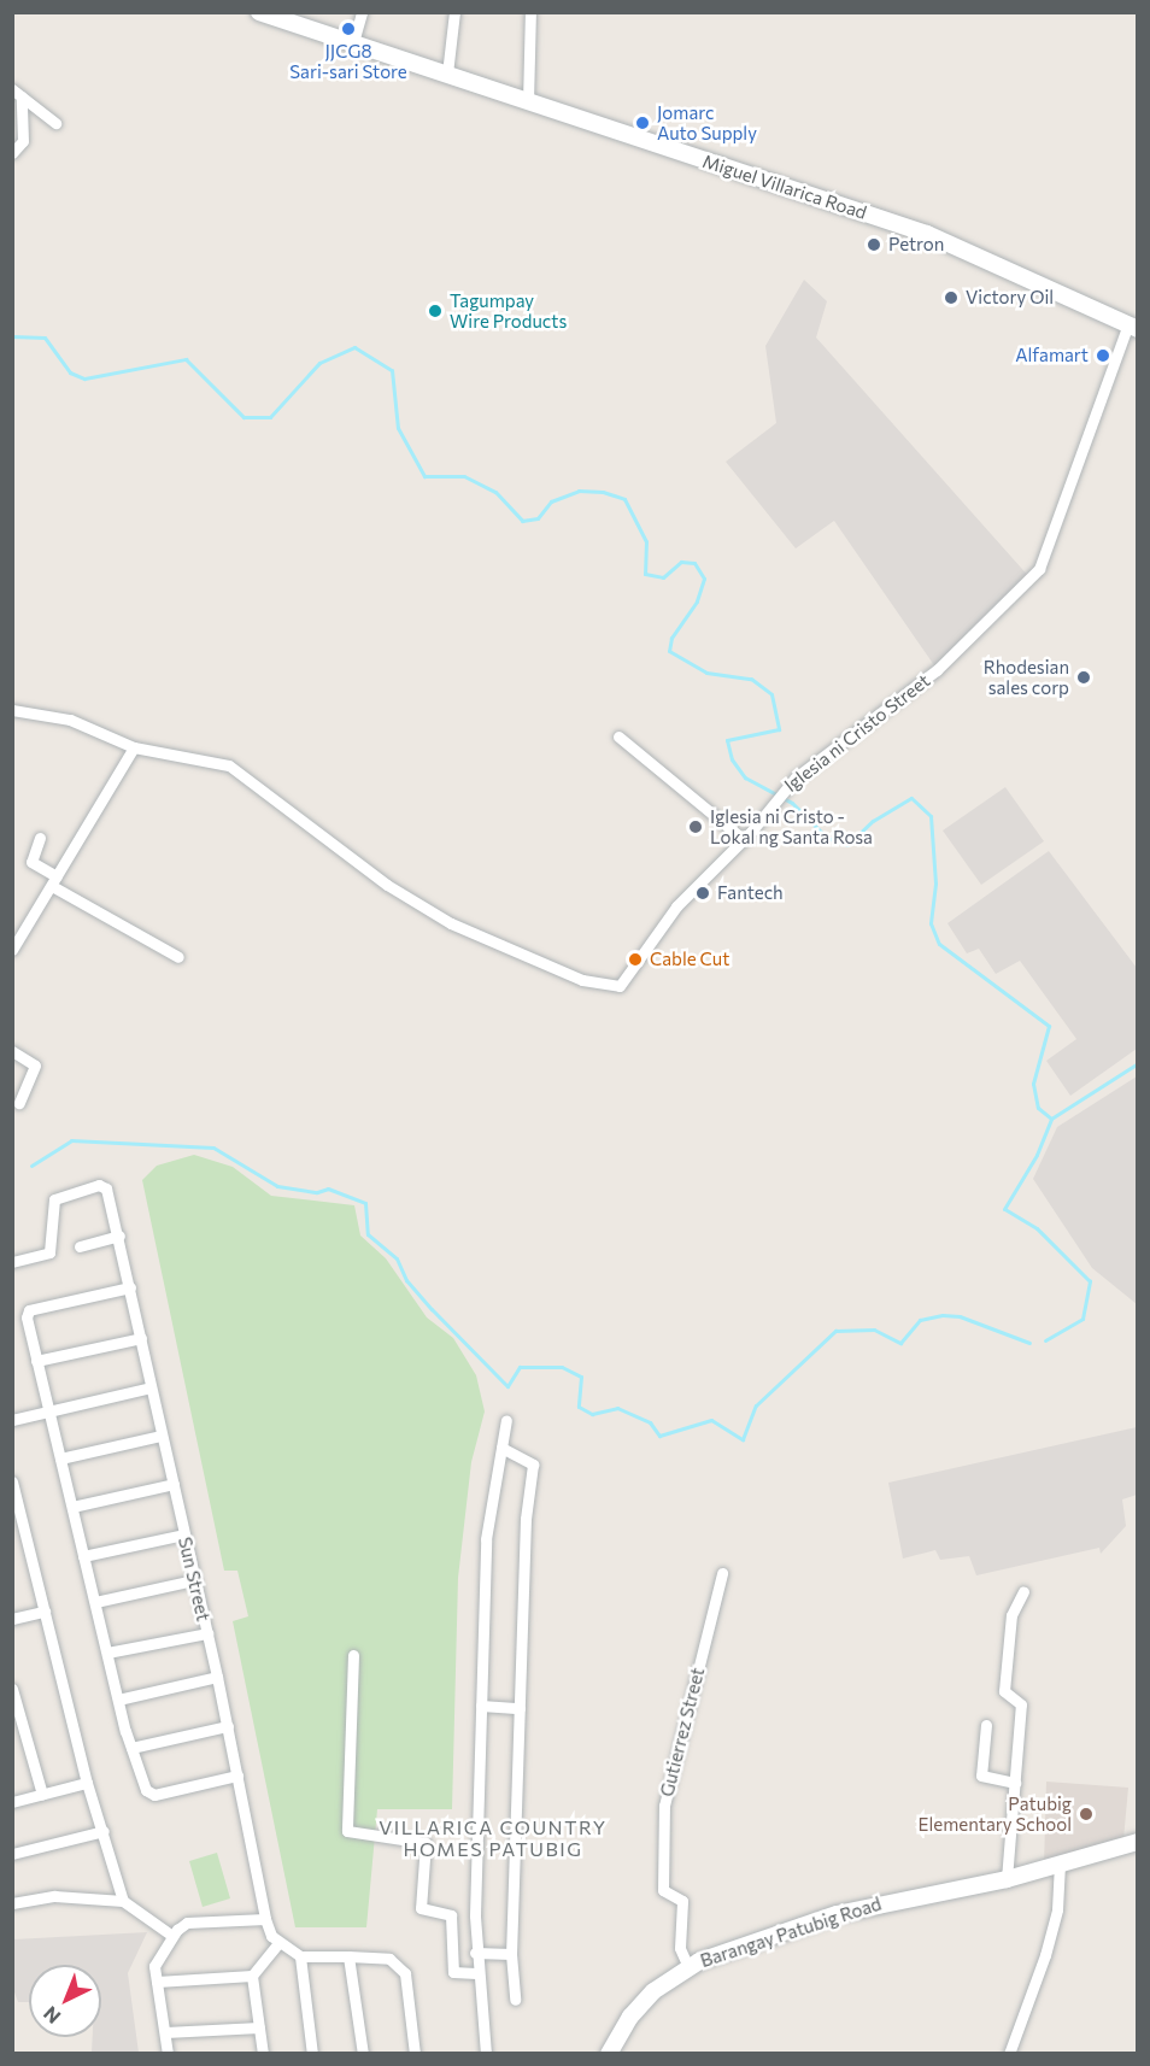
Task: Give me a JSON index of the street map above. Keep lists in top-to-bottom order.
{
  "streets": {
    "main road": ["Miguel Villarica Road", "Barangay Patubig Road"],
    "street": ["Iglesia ni Cristo Street", "Sun Street", "Gutierrez Street"]
  },
  "crossings": [
    ["Miguel Villarica Road", "Iglesia ni Cristo Street"],
    ["Gutierrez Street", "Barangay Patubig Road"]
  ],
  "districts": ["VILLARICA COUNTRY HOMES PATUBIG"],
  "places": [
    "JJCG8 Sari-sari Store",
    "Jomarc Auto Supply",
    "Petron",
    "Victory Oil",
    "Tagumpay Wire Products",
    "Alfamart",
    "Rhodesian sales corp",
    "Iglesia ni Cristo - Lokal ng Santa Rosa",
    "Fantech",
    "Cable Cut",
    "Patubig Elementary School"
  ],
  "north": "bottom left"
}
